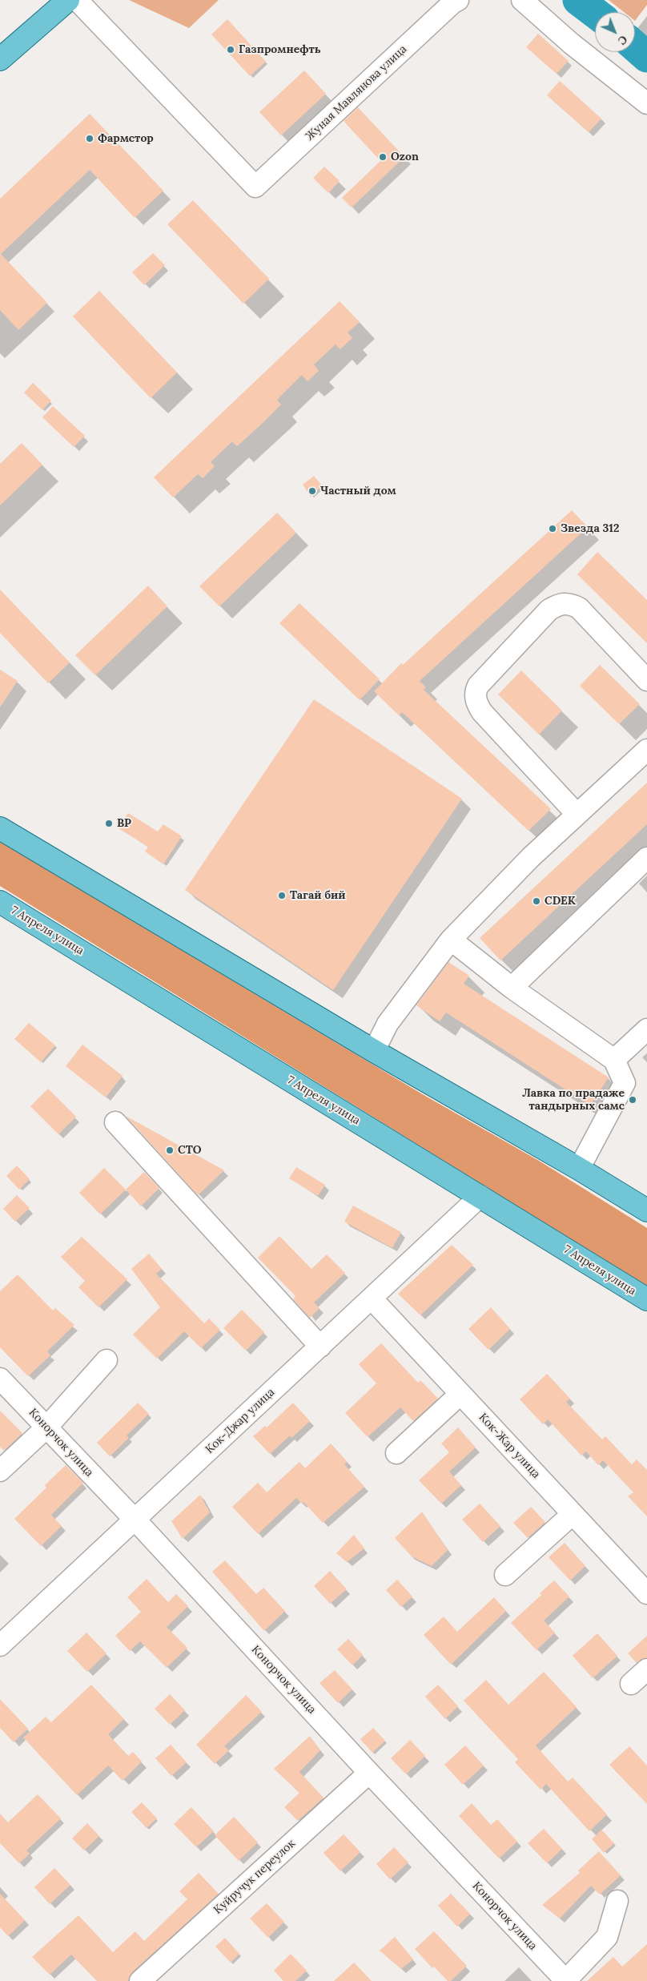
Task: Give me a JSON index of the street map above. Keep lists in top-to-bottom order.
{
  "streets": {
    "main road": ["7 Апреля улица"],
    "street": [
      "Жуная Мавлянова улица",
      "Кок-Джар улица",
      "Конорчок улица",
      "Кок-Жар улица",
      "Куйручук переулок"
    ]
  },
  "crossings": [
    ["7 Апреля улица", "Кок-Джар улица"],
    ["Кок-Джар улица", "Конорчок улица"],
    ["Кок-Джар улица", "Кок-Жар улица"],
    ["Конорчок улица", "Куйручук переулок"]
  ],
  "places": [
    "Газпромнефть",
    "Фармстор",
    "Ozon",
    "Частный дом",
    "Звезда 312",
    "BP",
    "Тагай бий",
    "CDEK",
    "Лавка по прадаже тандырных самс",
    "СТО"
  ],
  "north": "bottom right"
}
